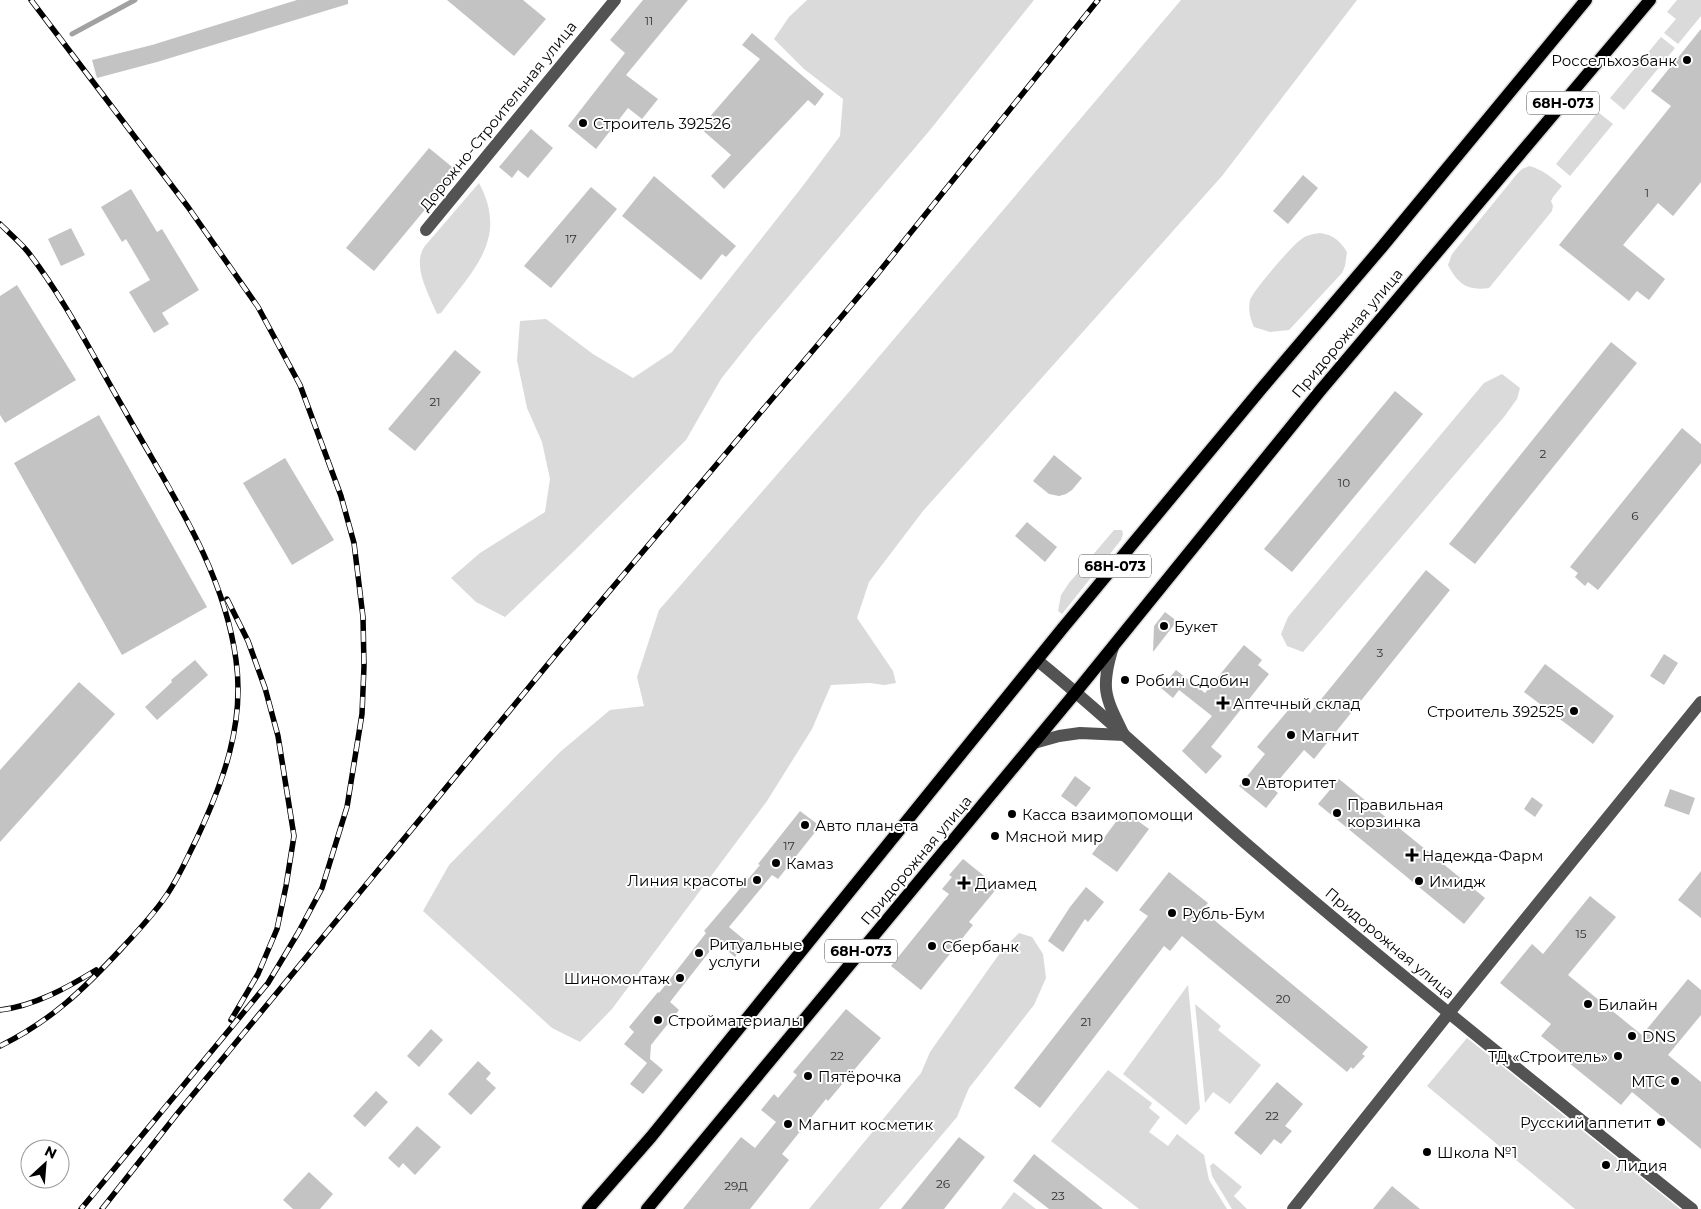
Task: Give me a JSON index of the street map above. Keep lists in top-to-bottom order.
{
  "streets": {
    "main road": ["68Н-073", "Придорожная улица"],
    "street": ["Дорожно-Строительная улица"]
  },
  "places": {
    "other": [
      "Россельхозбанк",
      "Строитель 392526",
      "Букет",
      "Робин Сдобин",
      "Строитель 392525",
      "Магнит",
      "Авторитет",
      "Правильная корзинка",
      "Касса взаимопомощи",
      "Авто планета",
      "Мясной мир",
      "Камаз",
      "Линия красоты",
      "Имидж",
      "Рубль-Бум",
      "Сбербанк",
      "Ритуальные услуги",
      "Шиномонтаж",
      "Билайн",
      "Стройматериалы",
      "DNS",
      "ТД «Строитель»",
      "Пятёрочка",
      "МТС",
      "Русский аппетит",
      "Магнит косметик",
      "Школа №1",
      "Лидия"
    ],
    "health": ["Аптечный склад", "Надежда-Фарм", "Диамед"]
  },
  "house_numbers": [
    "11",
    "1",
    "17",
    "21",
    "2",
    "10",
    "6",
    "3",
    "17",
    "15",
    "20",
    "21",
    "22",
    "22",
    "26",
    "29Д",
    "23"
  ],
  "north": "top right"
}
